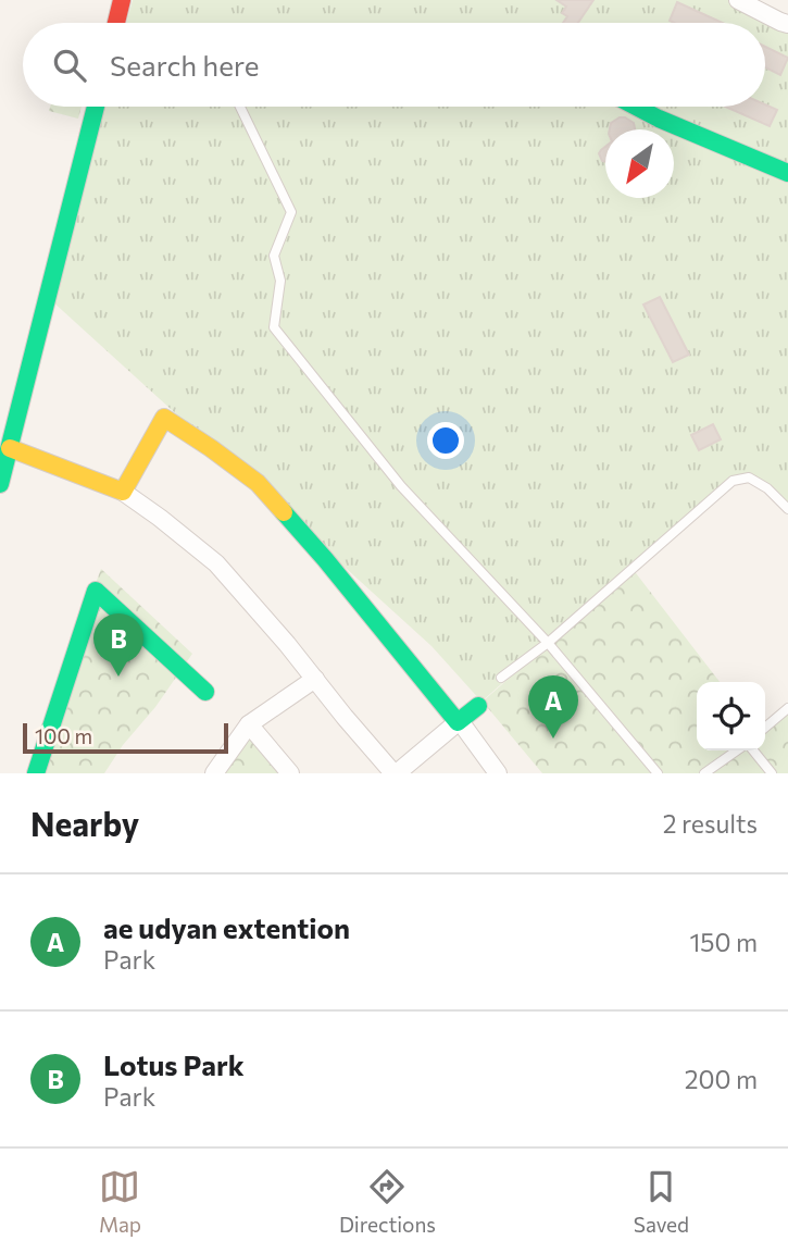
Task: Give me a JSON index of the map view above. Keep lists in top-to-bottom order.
{
  "scale_bar": "100 m",
  "north": "bottom left",
  "page": {
    "search": "Search here",
    "pins": ["B", "A"],
    "scale": "100 m",
    "heading": ["Nearby", "2 results"],
    "list": [
      {
        "mark": "A",
        "name": "ae udyan extention",
        "note": "Park",
        "value": "150 m"
      },
      {
        "mark": "B",
        "name": "Lotus Park",
        "note": "Park",
        "value": "200 m"
      }
    ],
    "nav": ["Map", "Directions", "Saved"]
  }
}
